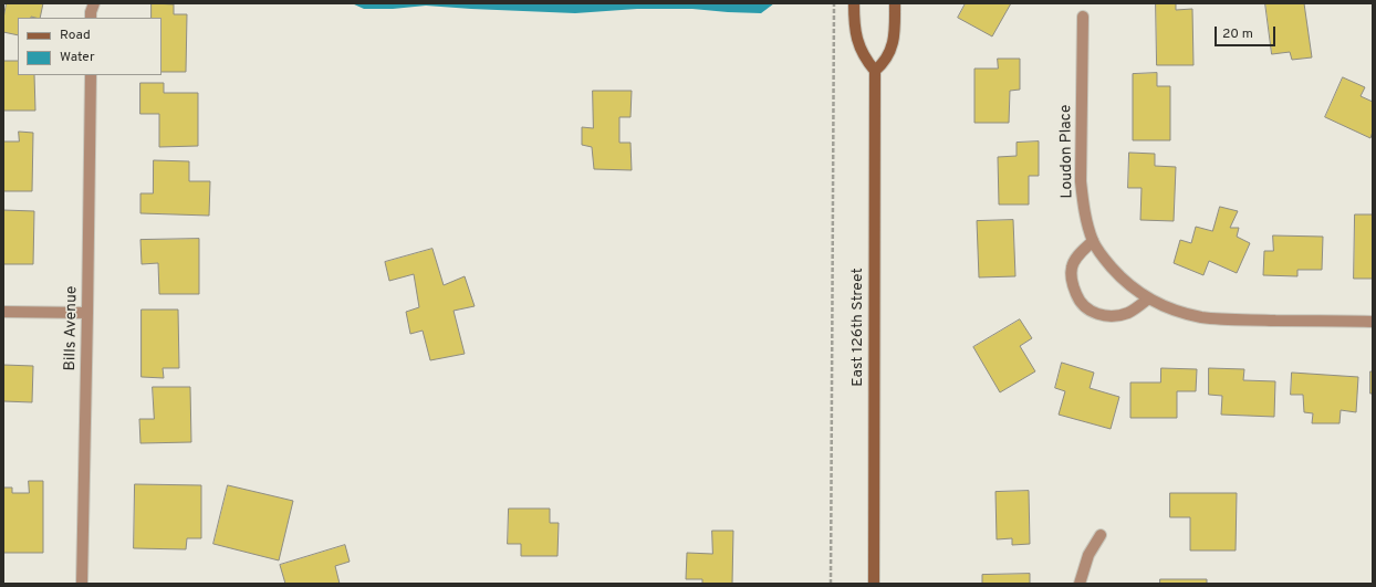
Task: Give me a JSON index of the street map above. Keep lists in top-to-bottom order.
{
  "streets": {
    "main road": ["East 126th Street"],
    "street": ["Loudon Place", "Bills Avenue"]
  },
  "legend": ["Road", "Water"],
  "scale_bar": "20 m"
}
